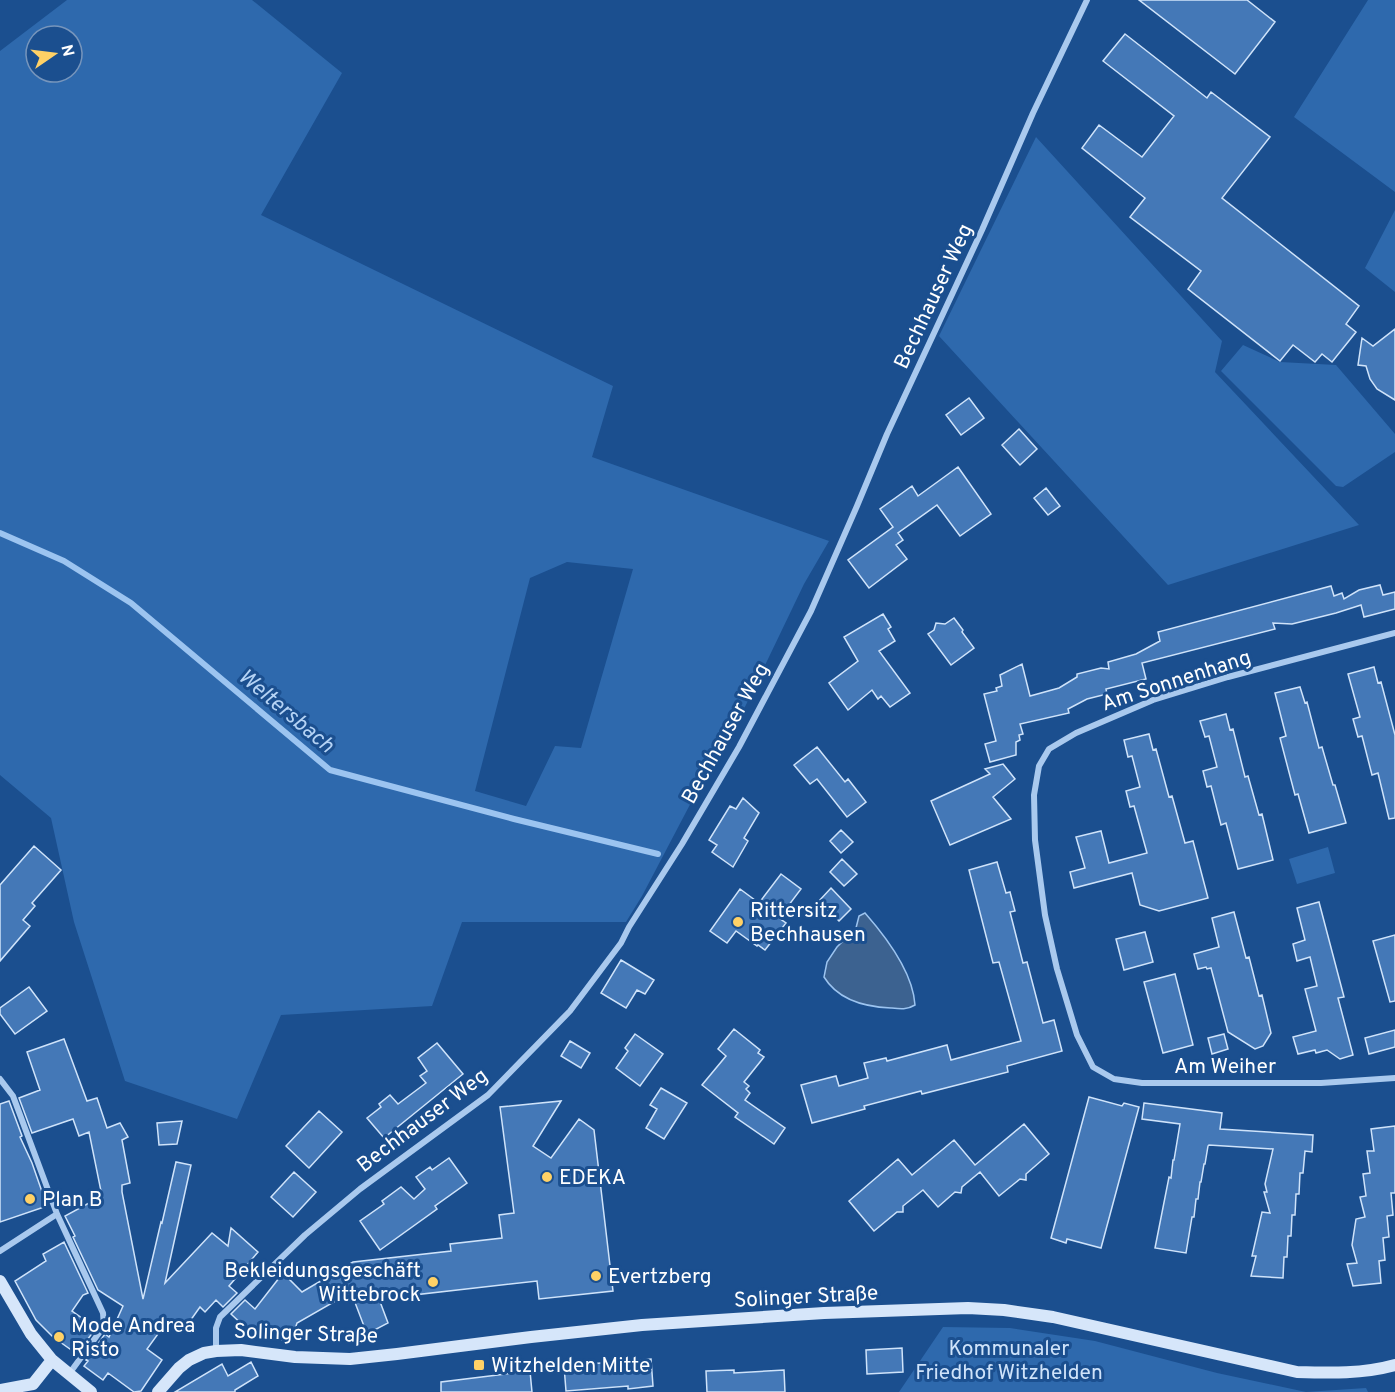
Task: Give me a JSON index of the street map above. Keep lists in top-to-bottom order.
{
  "streets": {
    "main road": ["Solinger Straße"],
    "street": ["Bechhauser Weg", "Am Sonnenhang", "Am Weiher"]
  },
  "crossings": [
    ["Bechhauser Weg", "Solinger Straße"],
    ["Am Sonnenhang", "Am Weiher"]
  ],
  "water": ["Weltersbach"],
  "parks": ["Kommunaler Friedhof Witzhelden"],
  "places": {
    "other": [
      "Rittersitz Bechhausen",
      "EDEKA",
      "Plan B",
      "Evertzberg",
      "Bekleidungsgeschäft Wittebrock",
      "Mode Andrea Risto"
    ],
    "transit": ["Witzhelden Mitte"]
  },
  "north": "right"
}
